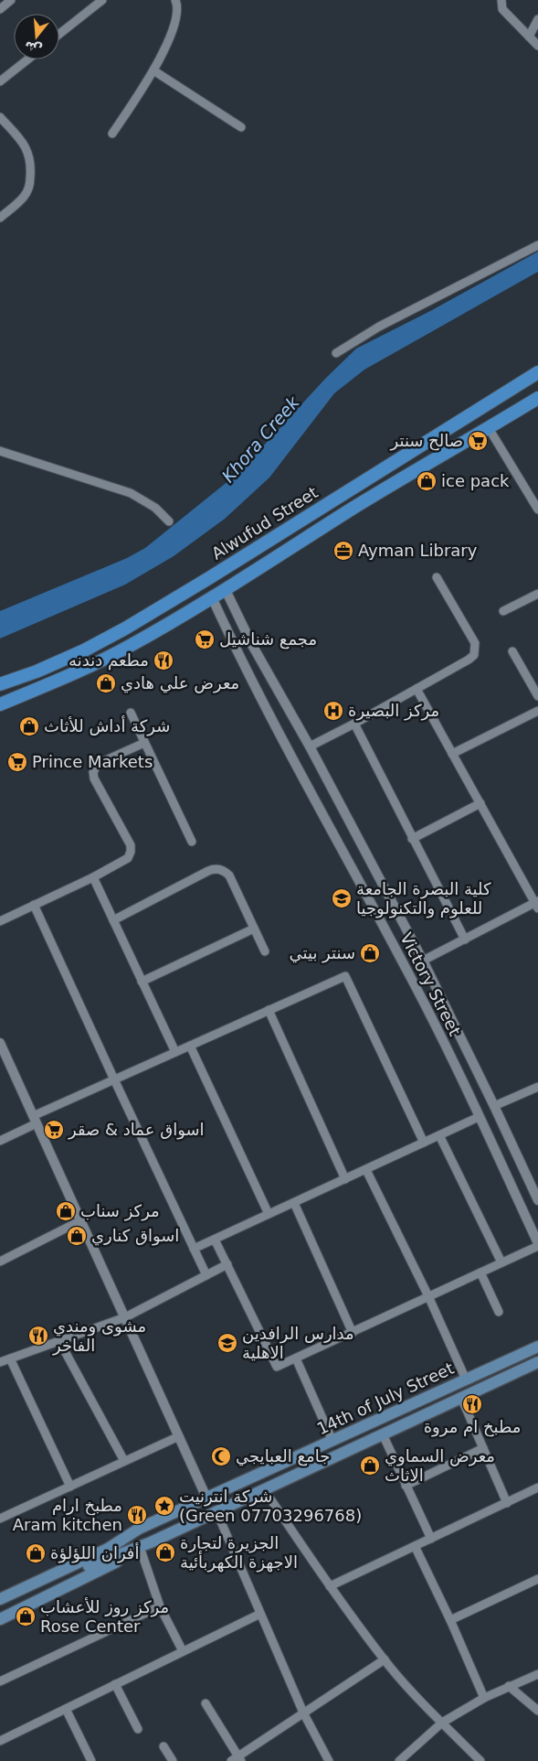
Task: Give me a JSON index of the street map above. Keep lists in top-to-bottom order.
{
  "streets": {
    "main road": ["Alwufud Street", "14th of July Street"],
    "street": ["Victory Street"]
  },
  "water": ["Khora Creek"],
  "places": {
    "supermarket": [
      "صالح سنتر",
      "مجمع شناشيل",
      "Prince Markets",
      "اسواق عماد & صقر"
    ],
    "shop": [
      "ice pack",
      "معرض علي هادي",
      "شركة أداش للأثاث",
      "سنتر بيتي",
      "مركز سناب",
      "اسواق كناري",
      "معرض السماوي الاثاث",
      "الجزيرة لتجارة الاجهزة الكهربأئية",
      "أفران اللؤلؤة",
      "مركز روز للأعشاب Rose Center"
    ],
    "office": ["Ayman Library"],
    "restaurant": [
      "مطعم دندنه",
      "مشوى ومندي الفاخر",
      "مطبخ ام مروة",
      "مطبخ ارام Aram kitchen"
    ],
    "hospital": ["مركز البصيرة"],
    "school or university": ["كلية البصرة الجامعة للعلوم والتكنولوجيا", "مدارس الرافدين اﻻهلية"],
    "mosque": ["جامع العبايجي"],
    "place": ["شركة انترنيت (Green 07703296768)"]
  },
  "north": "bottom"
}
